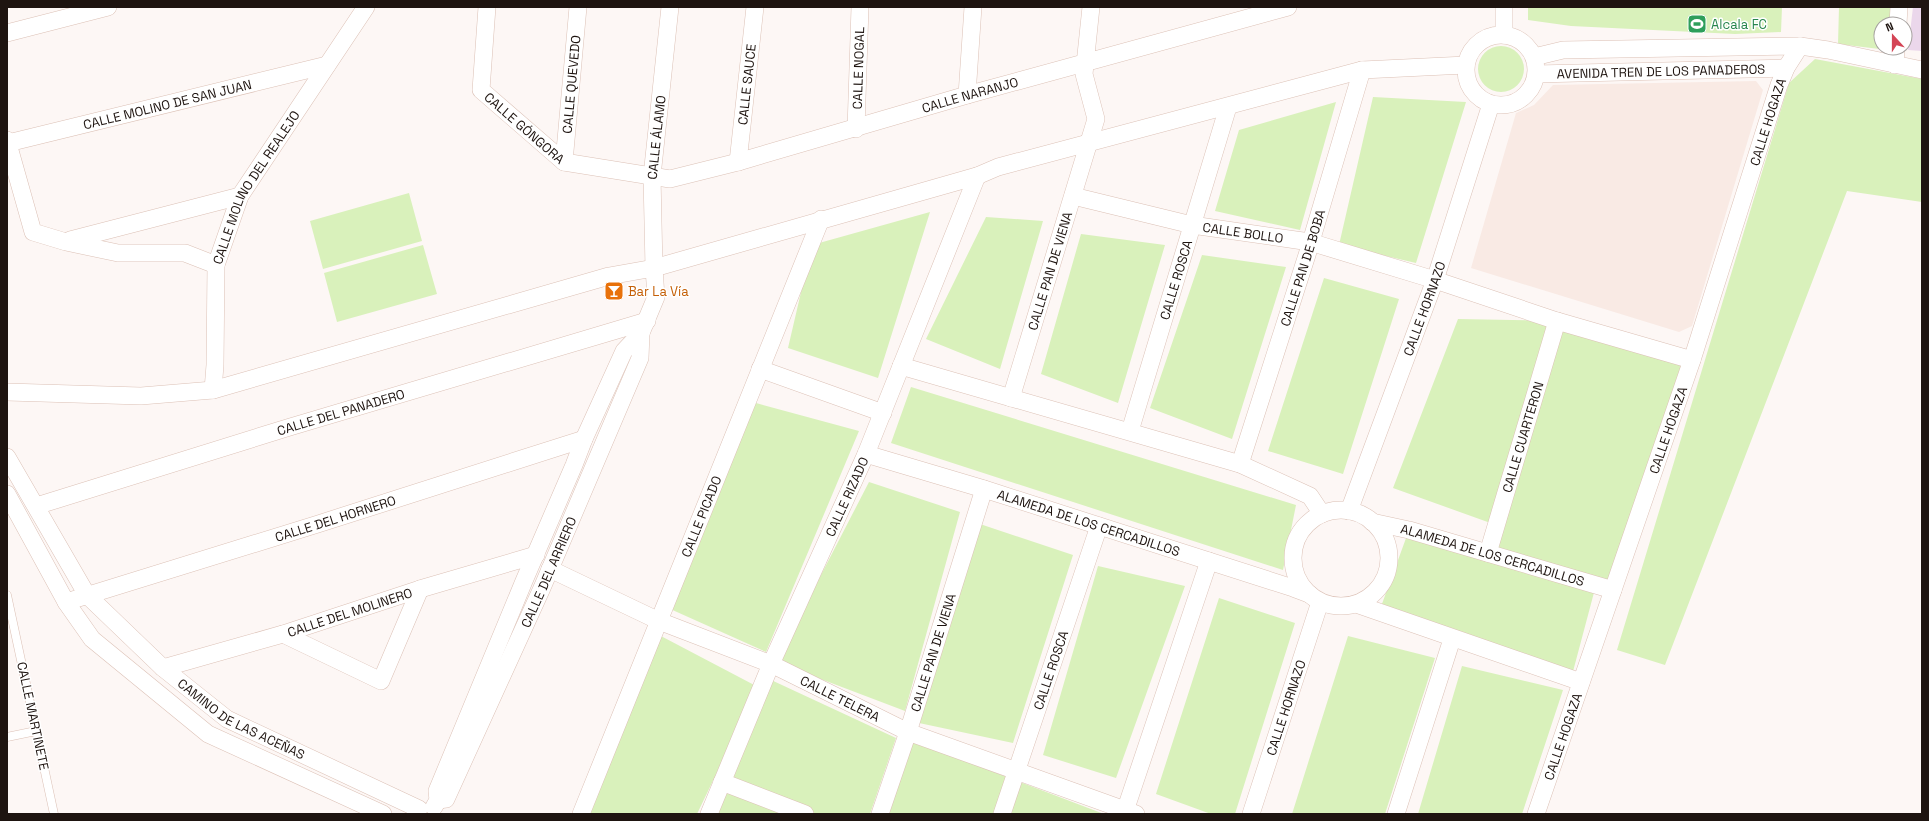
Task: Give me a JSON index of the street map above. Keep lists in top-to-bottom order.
{
  "streets": {
    "street": [
      "CALLE NOGAL",
      "AVENIDA TREN DE LOS PANADEROS",
      "CALLE SAUCE",
      "CALLE QUEVEDO",
      "CALLE NARANJO",
      "CALLE MOLINO DE SAN JUAN",
      "CALLE HOGAZA",
      "CALLE GÓNGORA",
      "CALLE ÁLAMO",
      "CALLE MOLINO DEL REALEJO",
      "CALLE BOLLO",
      "CALLE PAN DE BOBA",
      "CALLE PAN DE VIENA",
      "CALLE ROSCA",
      "CALLE HORNAZO",
      "CALLE DEL PANADERO",
      "CALLE CUARTERON",
      "CALLE RIZADO",
      "CALLE PICADO",
      "CALLE DEL HORNERO",
      "ALAMEDA DE LOS CERCADILLOS",
      "CALLE DEL ARRIERO",
      "CALLE DEL MOLINERO",
      "CALLE TELERA",
      "CAMINO DE LAS ACEÑAS"
    ],
    "lane": ["CALLE MARTINETE"]
  },
  "crossings": [
    ["CALLE NOGAL", "CALLE NARANJO"],
    ["AVENIDA TREN DE LOS PANADEROS", "CALLE HOGAZA"],
    ["AVENIDA TREN DE LOS PANADEROS", "CALLE HORNAZO"],
    ["CALLE SAUCE", "CALLE NARANJO"],
    ["CALLE QUEVEDO", "CALLE GÓNGORA"],
    ["CALLE NARANJO", "CALLE GÓNGORA"],
    ["CALLE NARANJO", "CALLE ÁLAMO"],
    ["CALLE NARANJO", "CALLE PAN DE VIENA"],
    ["CALLE MOLINO DE SAN JUAN", "CALLE MOLINO DEL REALEJO"],
    ["CALLE HOGAZA", "CALLE BOLLO"],
    ["CALLE HOGAZA", "ALAMEDA DE LOS CERCADILLOS"],
    ["CALLE GÓNGORA", "CALLE ÁLAMO"],
    ["CALLE ÁLAMO", "CALLE DEL ARRIERO"],
    ["CALLE BOLLO", "CALLE PAN DE BOBA"],
    ["CALLE BOLLO", "CALLE PAN DE VIENA"],
    ["CALLE BOLLO", "CALLE ROSCA"],
    ["CALLE BOLLO", "CALLE HORNAZO"],
    ["CALLE BOLLO", "CALLE CUARTERON"],
    ["CALLE PAN DE VIENA", "ALAMEDA DE LOS CERCADILLOS"],
    ["CALLE PAN DE VIENA", "CALLE TELERA"],
    ["CALLE ROSCA", "ALAMEDA DE LOS CERCADILLOS"],
    ["CALLE ROSCA", "CALLE TELERA"],
    ["CALLE HORNAZO", "ALAMEDA DE LOS CERCADILLOS"],
    ["CALLE DEL PANADERO", "CALLE DEL ARRIERO"],
    ["CALLE DEL PANADERO", "CAMINO DE LAS ACEÑAS"],
    ["CALLE CUARTERON", "ALAMEDA DE LOS CERCADILLOS"],
    ["CALLE RIZADO", "ALAMEDA DE LOS CERCADILLOS"],
    ["CALLE RIZADO", "CALLE TELERA"],
    ["CALLE PICADO", "CALLE TELERA"],
    ["CALLE DEL HORNERO", "CALLE DEL ARRIERO"],
    ["CALLE DEL HORNERO", "CAMINO DE LAS ACEÑAS"],
    ["CALLE DEL ARRIERO", "CALLE DEL MOLINERO"],
    ["CALLE DEL ARRIERO", "CALLE TELERA"],
    ["CALLE DEL ARRIERO", "CAMINO DE LAS ACEÑAS"],
    ["CALLE DEL MOLINERO", "CAMINO DE LAS ACEÑAS"]
  ],
  "places": {
    "sports": ["Alcala FC"],
    "bar": ["Bar La Vía"]
  },
  "north": "top"
}
